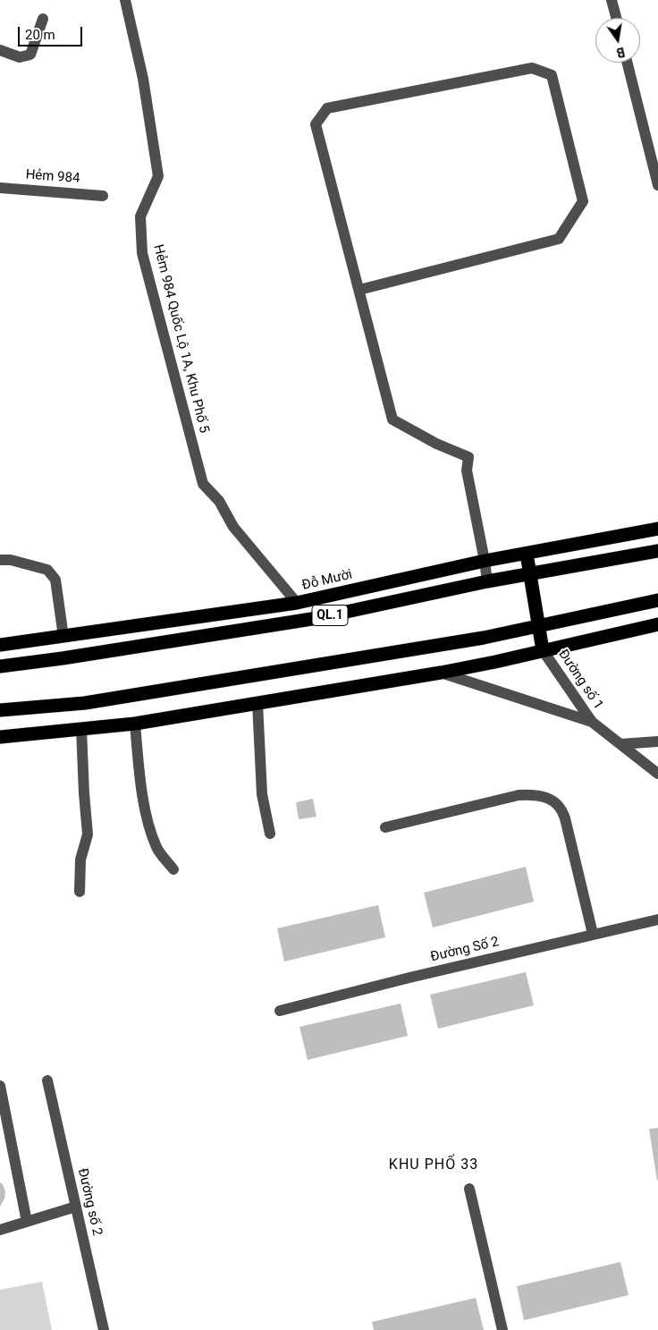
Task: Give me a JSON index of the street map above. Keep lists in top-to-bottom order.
{
  "streets": {
    "highway": ["Đỗ Mười", "QL.1"],
    "street": [
      "Hẻm 984",
      "Hẻm 984 Quốc Lộ 1A, Khu Phố 5",
      "Đường số 1",
      "Đường Số 2",
      "Đường số 2"
    ]
  },
  "crossings": [
    ["Hẻm 984 Quốc Lộ 1A, Khu Phố 5", "Đỗ Mười"]
  ],
  "districts": ["KHU PHỐ 33"],
  "scale_bar": "20 m",
  "north": "bottom"
}
